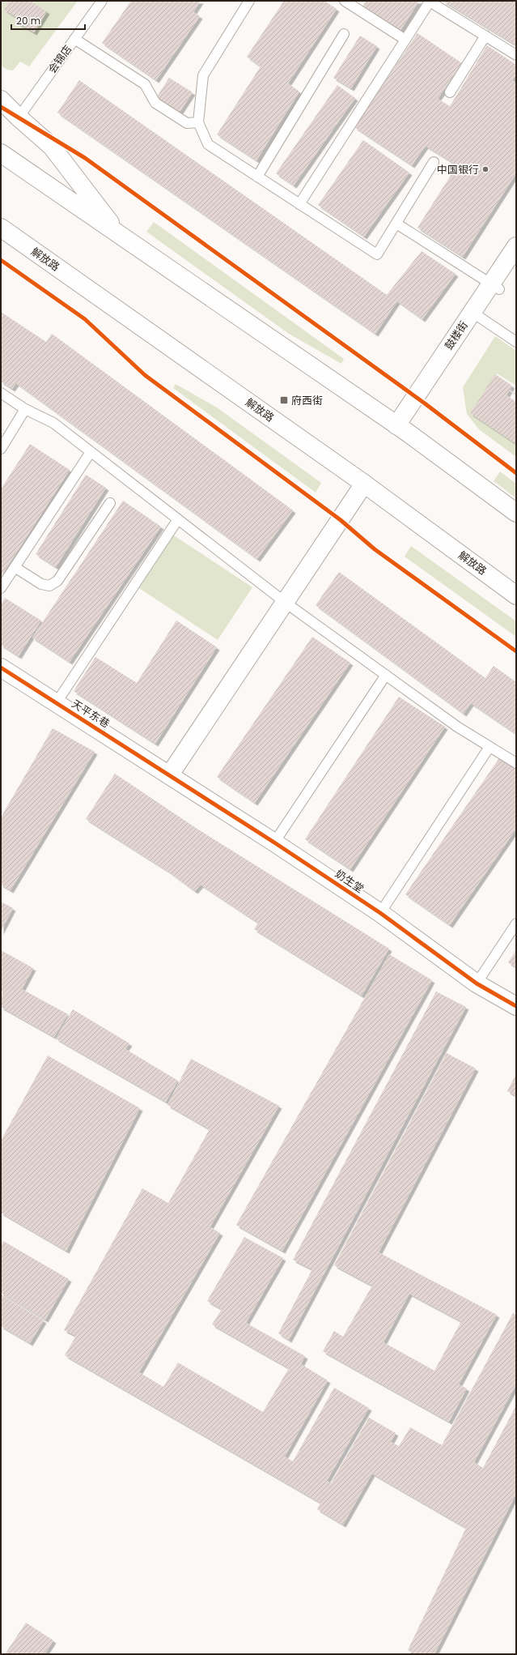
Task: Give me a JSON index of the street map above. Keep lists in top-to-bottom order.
{
  "streets": {
    "main road": [
      "解放路",
      "鼓楼街",
      "天平东巷",
      "奶生堂"
    ],
    "lane": ["会锦店"]
  },
  "crossings": [
    ["天平东巷", "奶生堂"]
  ],
  "places": {
    "other": ["中国银行"],
    "transit": ["府西街"]
  },
  "scale_bar": "20 m"
}
